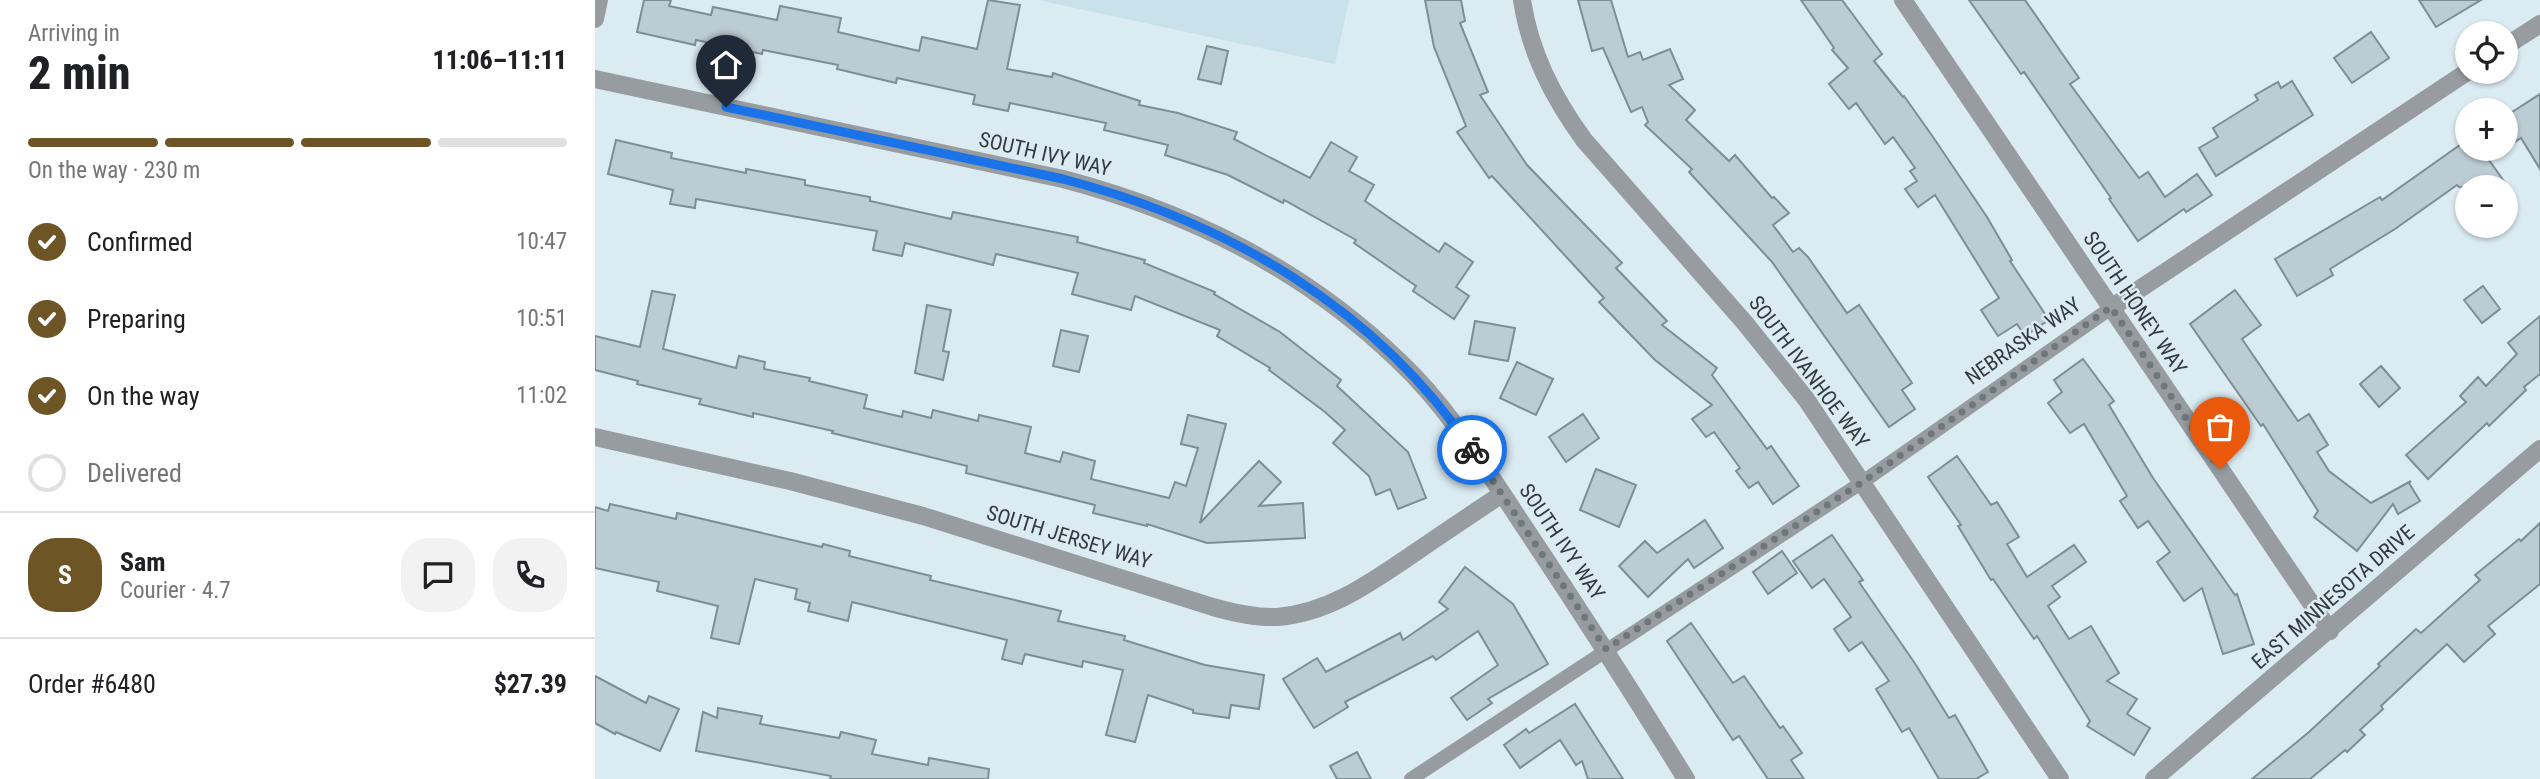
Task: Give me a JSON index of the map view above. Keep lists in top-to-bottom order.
{
  "streets": {
    "street": [
      "SOUTH IVY WAY",
      "SOUTH HONEY WAY",
      "NEBRASKA WAY",
      "SOUTH IVANHOE WAY",
      "SOUTH JERSEY WAY",
      "EAST MINNESOTA DRIVE"
    ]
  },
  "crossings": [
    ["SOUTH IVY WAY", "NEBRASKA WAY"],
    ["SOUTH IVY WAY", "SOUTH JERSEY WAY"],
    ["SOUTH HONEY WAY", "NEBRASKA WAY"],
    ["SOUTH HONEY WAY", "EAST MINNESOTA DRIVE"],
    ["NEBRASKA WAY", "SOUTH IVANHOE WAY"]
  ],
  "page": {
    "heading": ["2 min", "Arriving in", "11:06–11:11"],
    "panel": [
      "Sam",
      "Courier · 4.7",
      "Order #6480",
      "$27.39"
    ],
    "map_buttons": ["+", "−"],
    "bar": "On the way · 230 m",
    "list": [
      ["Confirmed", "10:47"],
      ["Preparing", "10:51"],
      ["On the way", "11:02"],
      "Delivered"
    ],
    "round": "S"
  }
}
